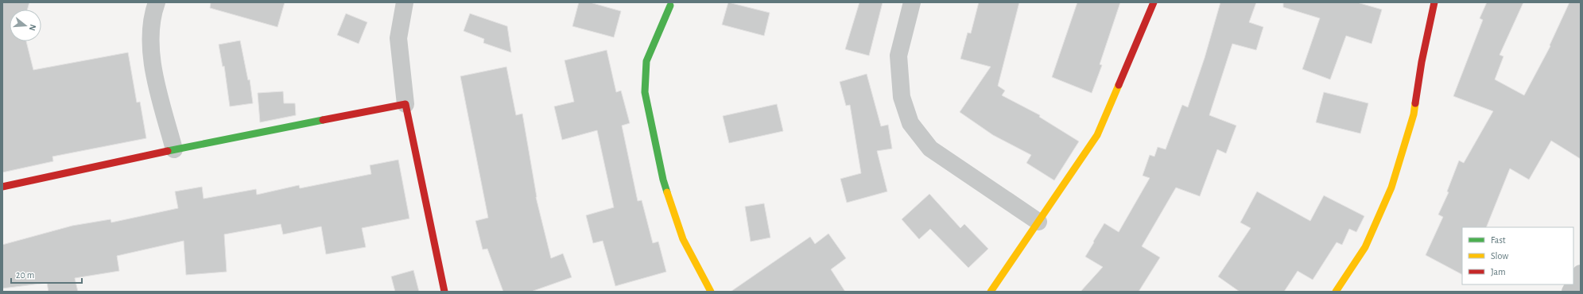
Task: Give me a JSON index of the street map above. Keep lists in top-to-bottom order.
{
  "legend": ["Fast", "Slow", "Jam"],
  "scale_bar": "20 m",
  "north": "right"
}
